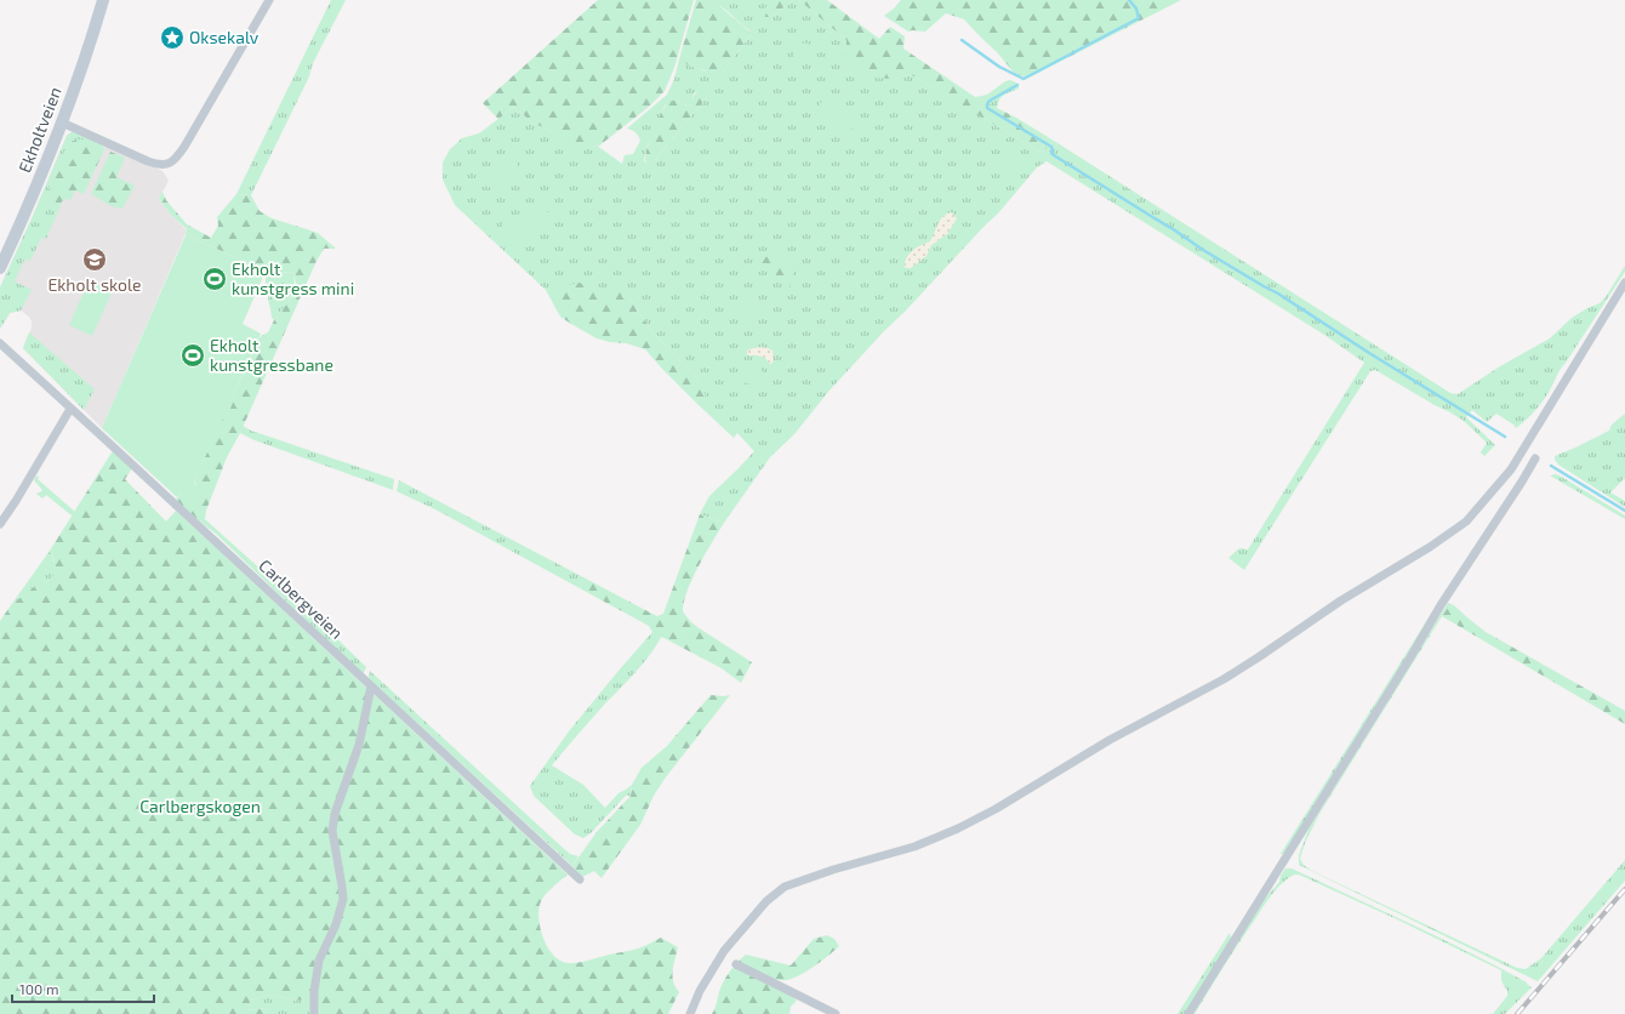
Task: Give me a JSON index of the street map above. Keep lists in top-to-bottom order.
{
  "streets": {
    "street": ["Ekholtveien", "Carlbergveien"]
  },
  "parks": ["Carlbergskogen"],
  "places": {
    "place": ["Oksekalv"],
    "school or university": ["Ekholt skole"],
    "sports": ["Ekholt kunstgress mini", "Ekholt kunstgressbane"]
  },
  "scale_bar": "100 m"
}
